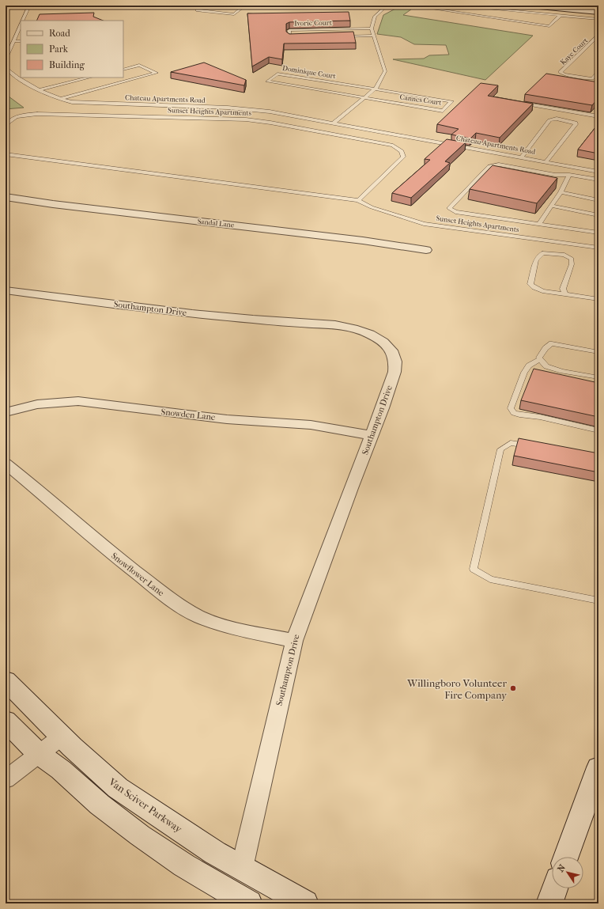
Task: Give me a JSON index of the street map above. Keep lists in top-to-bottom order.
{
  "streets": {
    "street": [
      "Sandal Lane",
      "Southampton Drive",
      "Snowden Lane",
      "Snowflower Lane",
      "Van Sciver Parkway"
    ],
    "lane": [
      "Ivorie Court",
      "Kaye Court",
      "Dominique Court",
      "Chateau Apartments Road",
      "Cannes Court",
      "Sunset Heights Apartments"
    ]
  },
  "crossings": [
    ["Dominique Court", "Cannes Court"],
    ["Southampton Drive", "Snowden Lane"],
    ["Southampton Drive", "Snowflower Lane"],
    ["Southampton Drive", "Van Sciver Parkway"]
  ],
  "places": ["Willingboro Volunteer Fire Company"],
  "legend": ["Road", "Park", "Building"],
  "north": "top left"
}
